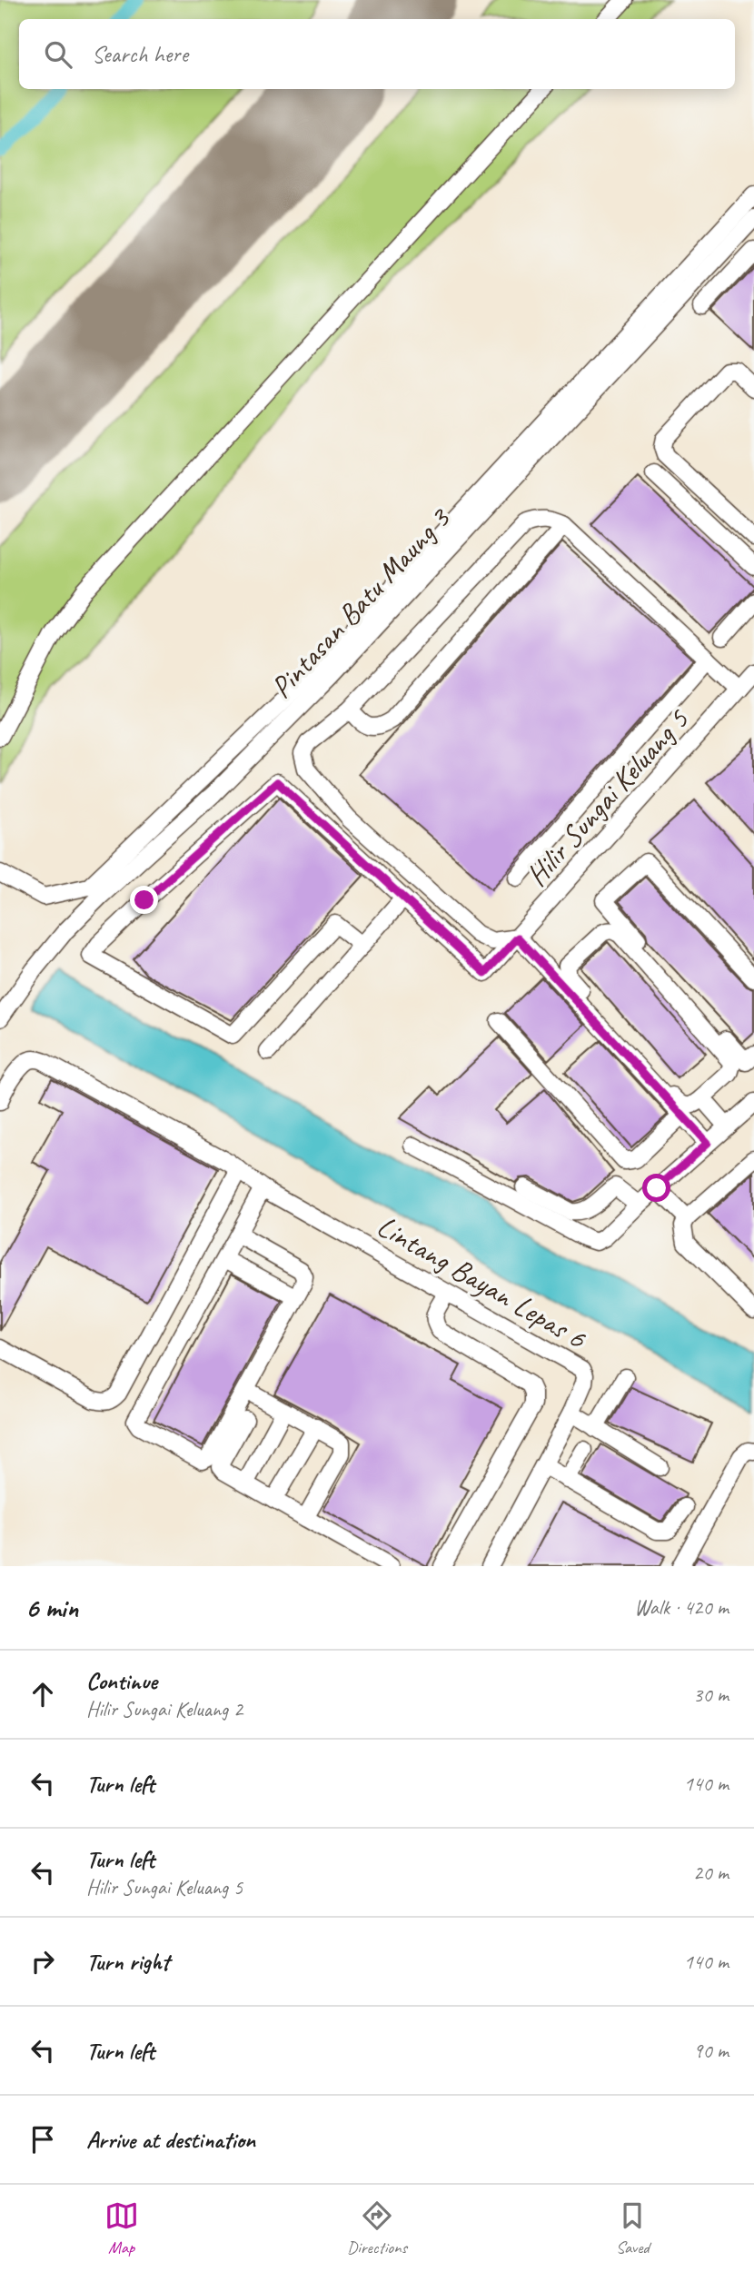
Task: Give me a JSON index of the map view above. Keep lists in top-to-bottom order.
{
  "streets": {
    "street": ["Pintasan Batu Maung 3", "Hilir Sungai Keluang 5", "Lintang Bayan Lepas 6"]
  },
  "page": {
    "search": "Search here",
    "heading": ["6 min", "Walk · 420 m"],
    "list": [
      ["Continue", "Hilir Sungai Keluang 2", "30 m"],
      ["Turn left", "140 m"],
      ["Turn left", "Hilir Sungai Keluang 5", "20 m"],
      ["Turn right", "140 m"],
      ["Turn left", "90 m"],
      "Arrive at destination"
    ],
    "nav": ["Map", "Directions", "Saved"]
  }
}
